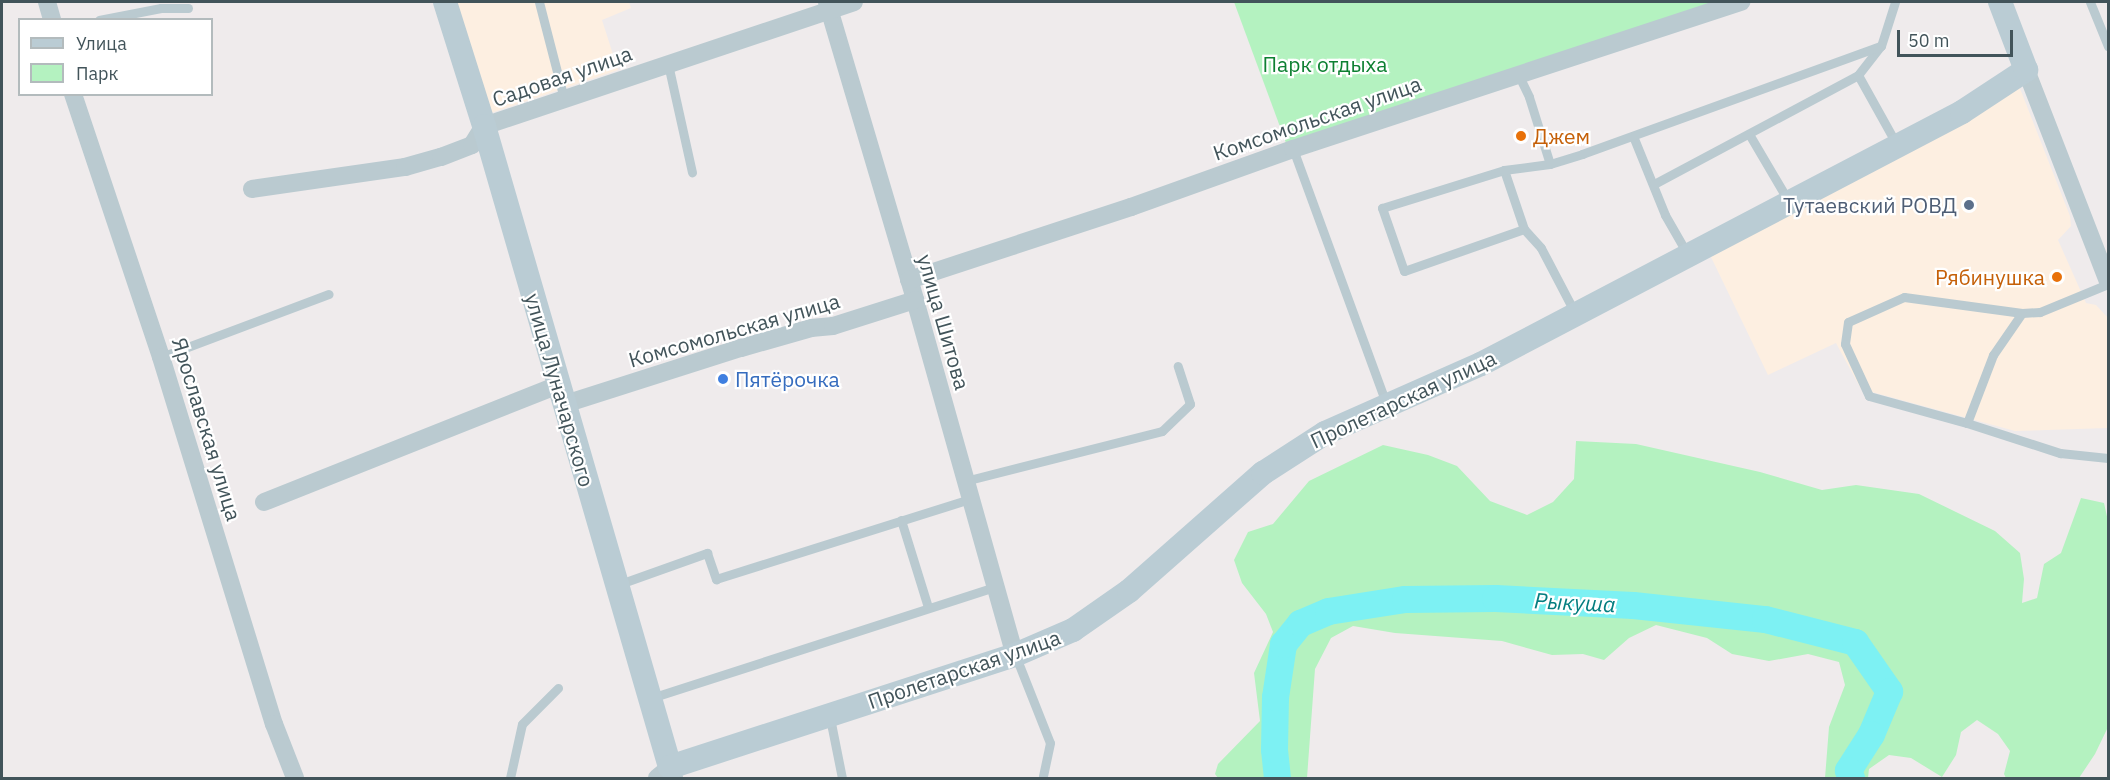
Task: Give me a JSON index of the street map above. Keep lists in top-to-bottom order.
{
  "streets": {
    "street": [
      "Садовая улица",
      "Комсомольская улица",
      "улица Шитова",
      "улица Луначарского",
      "Пролетарская улица",
      "Ярославская улица"
    ]
  },
  "crossings": [
    ["Садовая улица", "улица Шитова"],
    ["Садовая улица", "улица Луначарского"],
    ["Комсомольская улица", "улица Шитова"],
    ["Комсомольская улица", "улица Луначарского"],
    ["улица Шитова", "Пролетарская улица"],
    ["улица Луначарского", "Пролетарская улица"]
  ],
  "water": ["Рыкуша"],
  "parks": ["Парк отдыха"],
  "places": [
    "Джем",
    "Тутаевский РОВД",
    "Рябинушка",
    "Пятёрочка"
  ],
  "legend": ["Улица", "Парк"],
  "scale_bar": "50 m"
}
